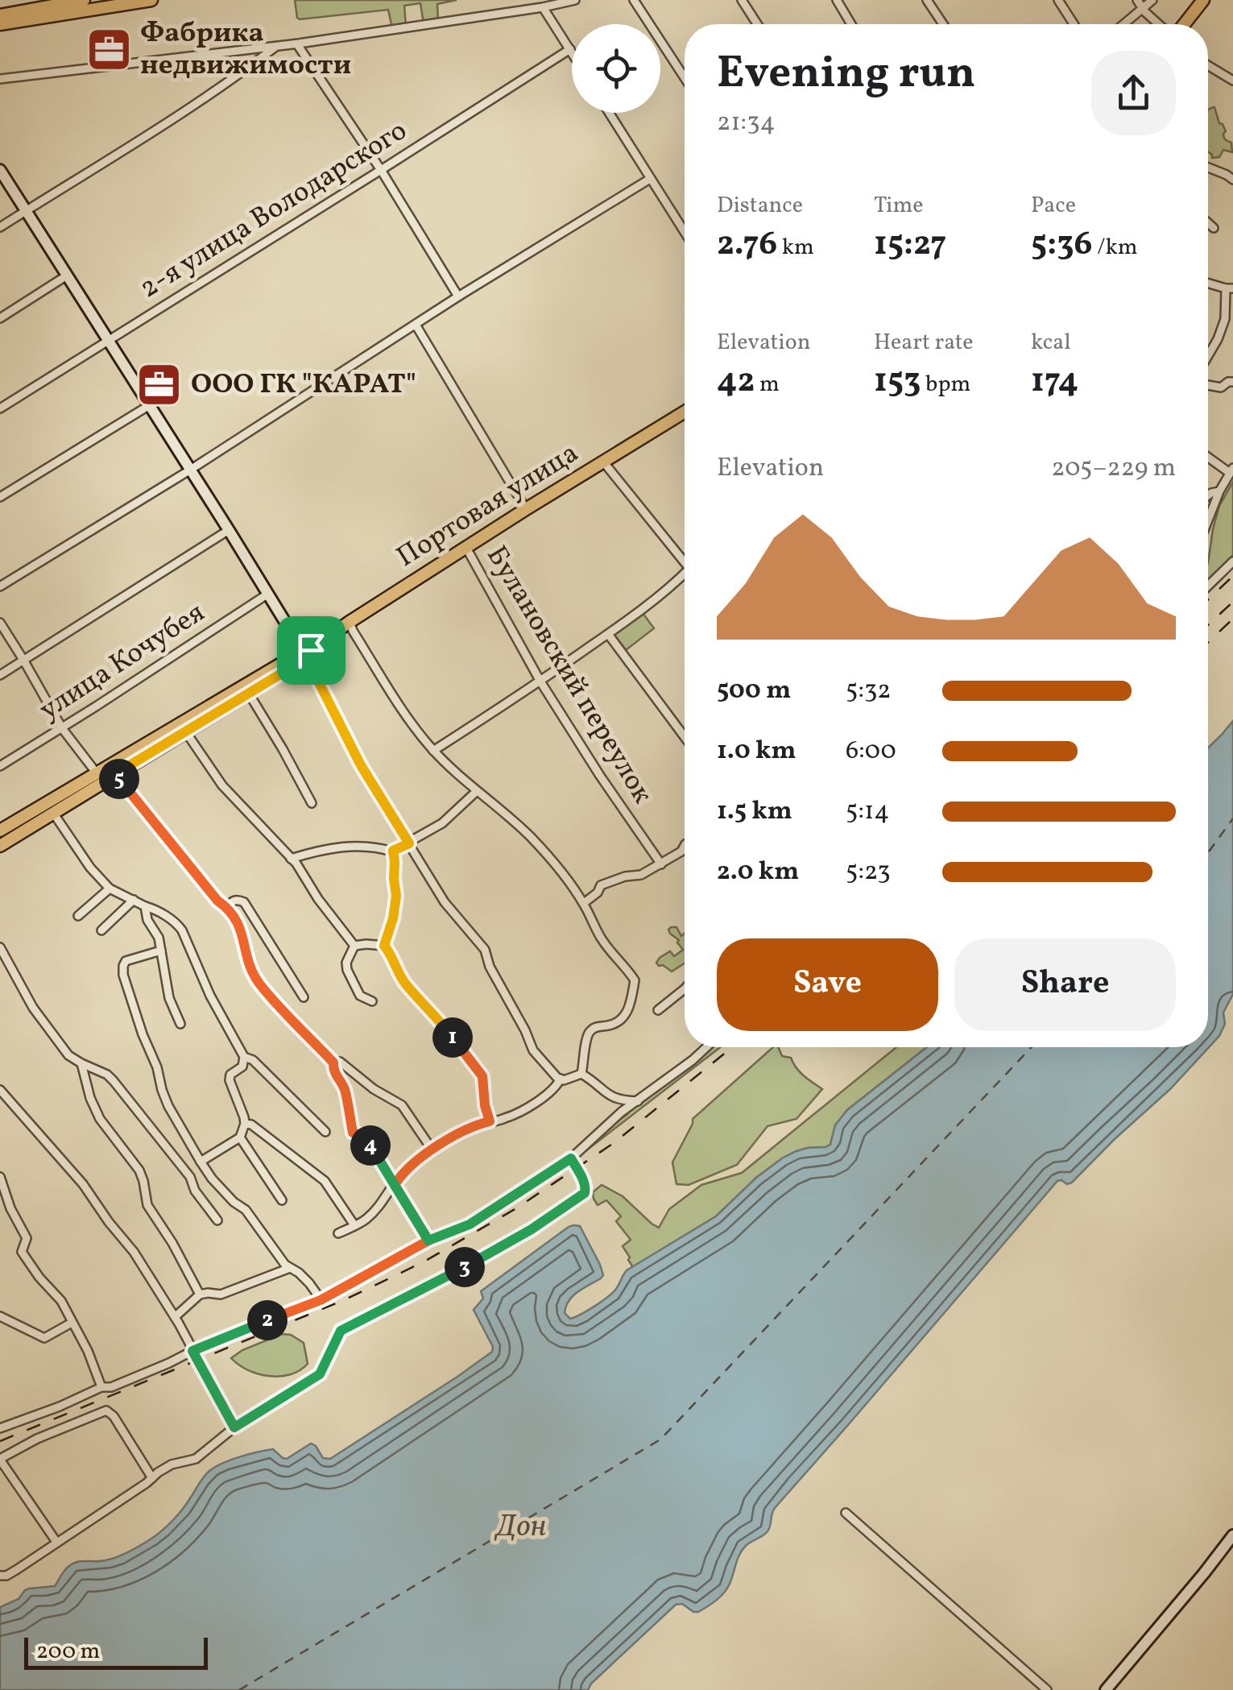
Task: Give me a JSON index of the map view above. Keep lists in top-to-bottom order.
{
  "streets": {
    "main road": ["Портовая улица"],
    "street": ["2-я улица Володарского", "улица Кочубея", "Булановский переулок"]
  },
  "crossings": [
    ["Портовая улица", "Булановский переулок"]
  ],
  "water": ["Дон"],
  "places": {
    "office": ["Фабрика недвижимости", "ООО ГК \"КАРАТ\""]
  },
  "scale_bar": "200 m",
  "page": {
    "heading": ["Evening run", "21:34"],
    "stats": [
      ["Distance", "2.76 km"],
      ["Time", "15:27"],
      ["Pace", "5:36 /km"],
      ["Elevation", "42 m"],
      ["Heart rate", "153 bpm"],
      ["kcal", "174"]
    ],
    "chart": ["Elevation", "205–229 m"],
    "list": [
      {
        "name": "500 m",
        "note": "5:32"
      },
      {
        "name": "1.0 km",
        "note": "6:00"
      },
      {
        "name": "1.5 km",
        "note": "5:14"
      },
      {
        "name": "2.0 km",
        "note": "5:23"
      }
    ],
    "pins": [
      "5",
      "1",
      "4",
      "3",
      "2"
    ],
    "buttons": ["Save", "Share"],
    "scale": "200 m"
  }
}
